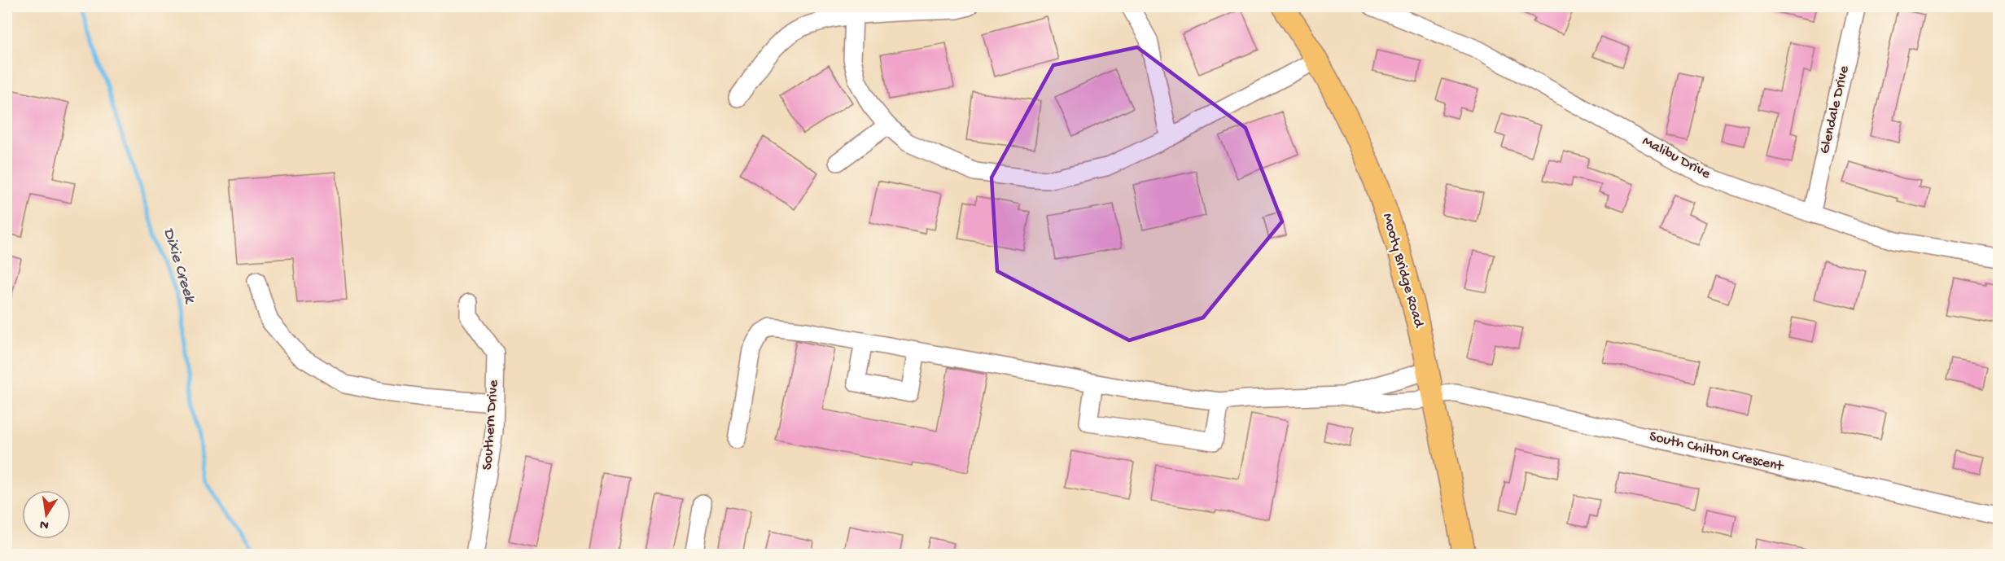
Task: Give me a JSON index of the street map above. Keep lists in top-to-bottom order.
{
  "streets": {
    "main road": ["Mooty Bridge Road"],
    "street": [
      "Glendale Drive",
      "Malibu Drive",
      "Southern Drive",
      "South Chilton Crescent"
    ]
  },
  "crossings": [
    ["Glendale Drive", "Malibu Drive"],
    ["Mooty Bridge Road", "South Chilton Crescent"]
  ],
  "water": ["Dixie Creek"],
  "north": "bottom"
}
